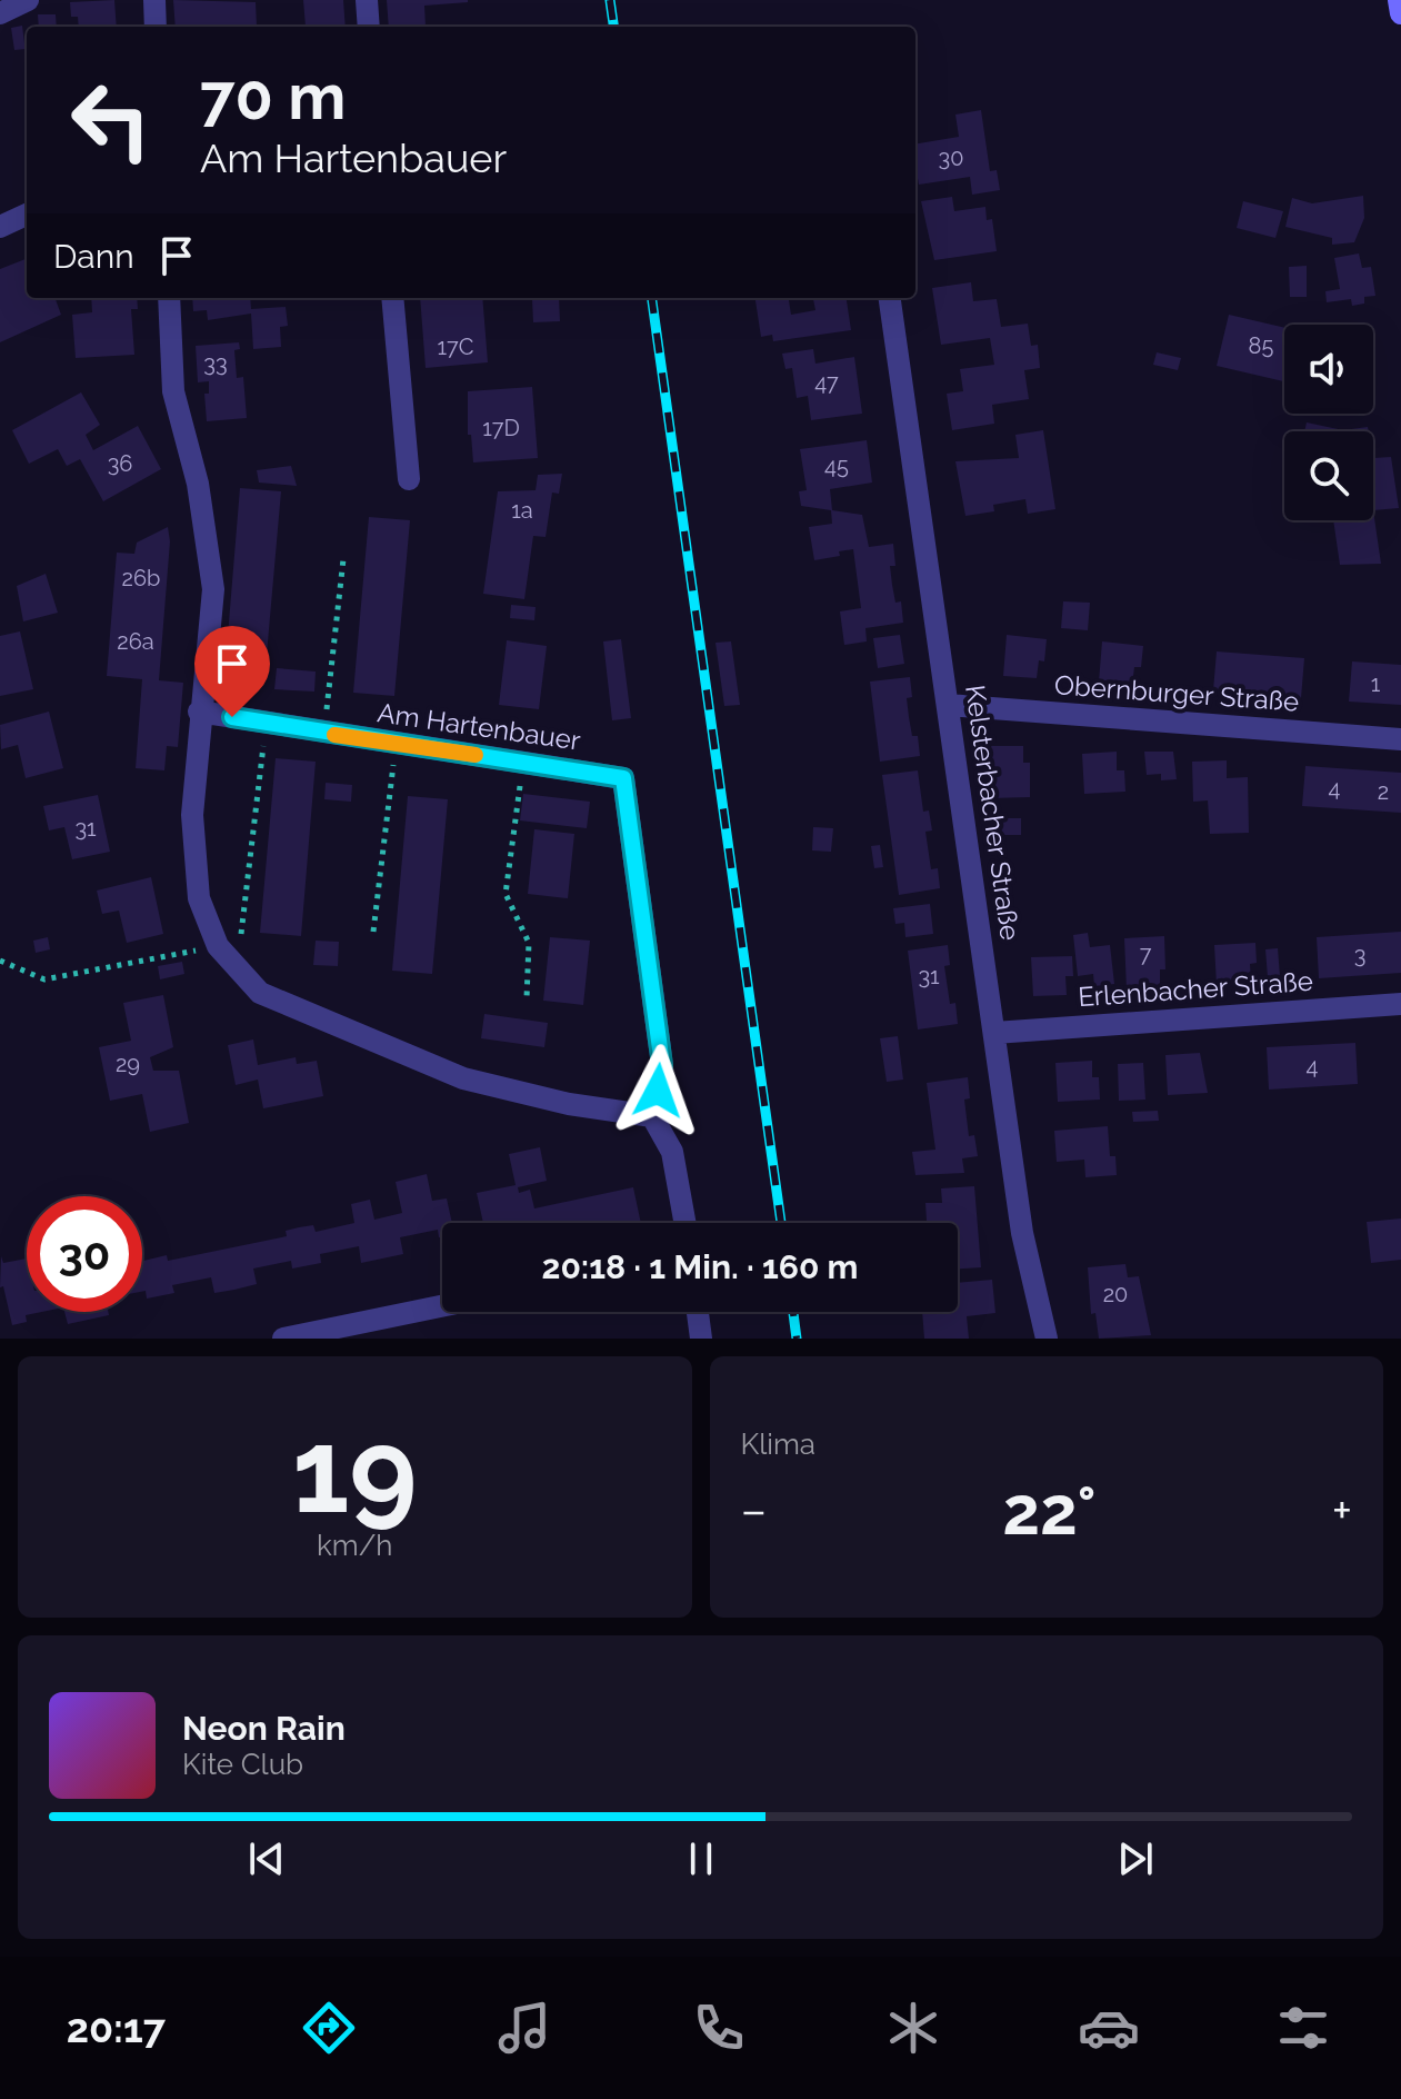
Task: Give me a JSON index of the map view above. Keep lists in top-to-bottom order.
{
  "streets": {
    "street": [
      "Obernburger Straße",
      "Am Hartenbauer",
      "Kelsterbacher Straße",
      "Erlenbacher Straße"
    ]
  },
  "crossings": [
    ["Obernburger Straße", "Kelsterbacher Straße"],
    ["Kelsterbacher Straße", "Erlenbacher Straße"]
  ],
  "house_numbers": [
    "30",
    "85",
    "17C",
    "33",
    "47",
    "17D",
    "36",
    "45",
    "1a",
    "26b",
    "26a",
    "1",
    "4",
    "2",
    "31",
    "7",
    "3",
    "31",
    "29",
    "4",
    "20"
  ],
  "page": {
    "turn": ["70 m", "Am Hartenbauer"],
    "then": "Dann",
    "limit": "30",
    "trip": "20:18 · 1 Min. · 160 m",
    "tile": [
      ["19", "km/h"],
      "Klima"
    ],
    "heat": ["−", "22°", "+"],
    "song": ["Neon Rain", "Kite Club"],
    "tabs": "20:17"
  }
}
